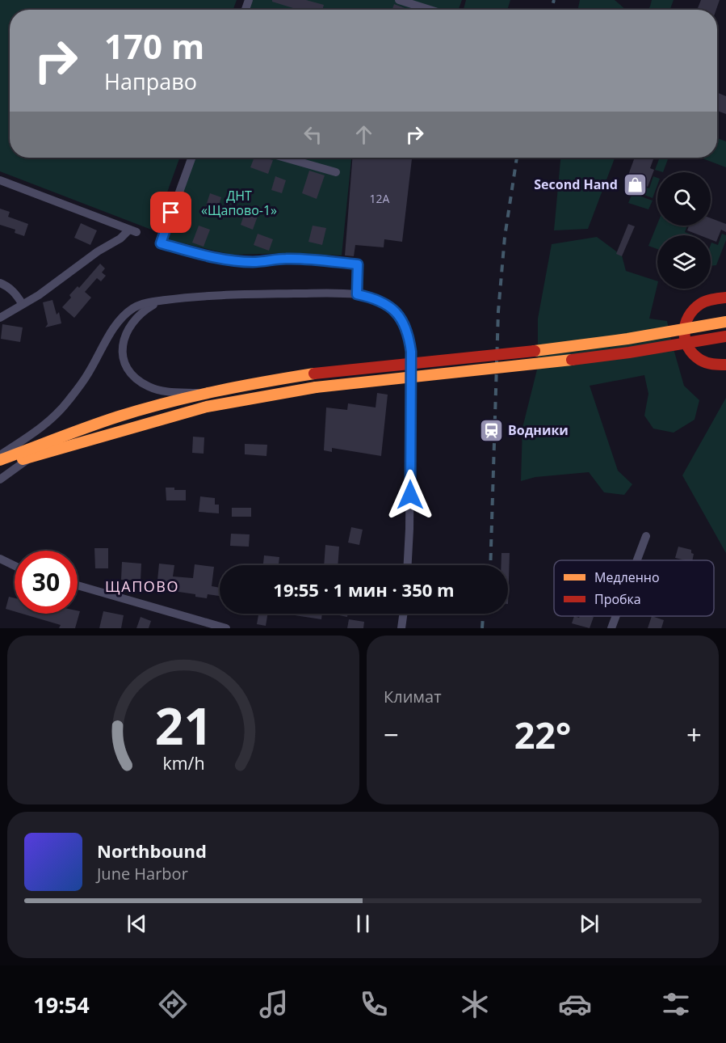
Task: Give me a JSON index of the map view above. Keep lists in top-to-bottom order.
{
  "districts": ["ЩАПОВО"],
  "parks": ["ДНТ «Щапово-1»"],
  "places": {
    "shop": ["Second Hand"],
    "station": ["Водники"]
  },
  "house_numbers": ["12А"],
  "legend": ["Медленно", "Пробка"],
  "page": {
    "turn": ["170 m", "Направо"],
    "limit": "30",
    "trip": "19:55 · 1 мин · 350 m",
    "tile": "Климат",
    "heat": ["−", "22°", "+"],
    "song": ["Northbound", "June Harbor"],
    "tabs": "19:54",
    "gauge": ["21", "km/h"]
  }
}
